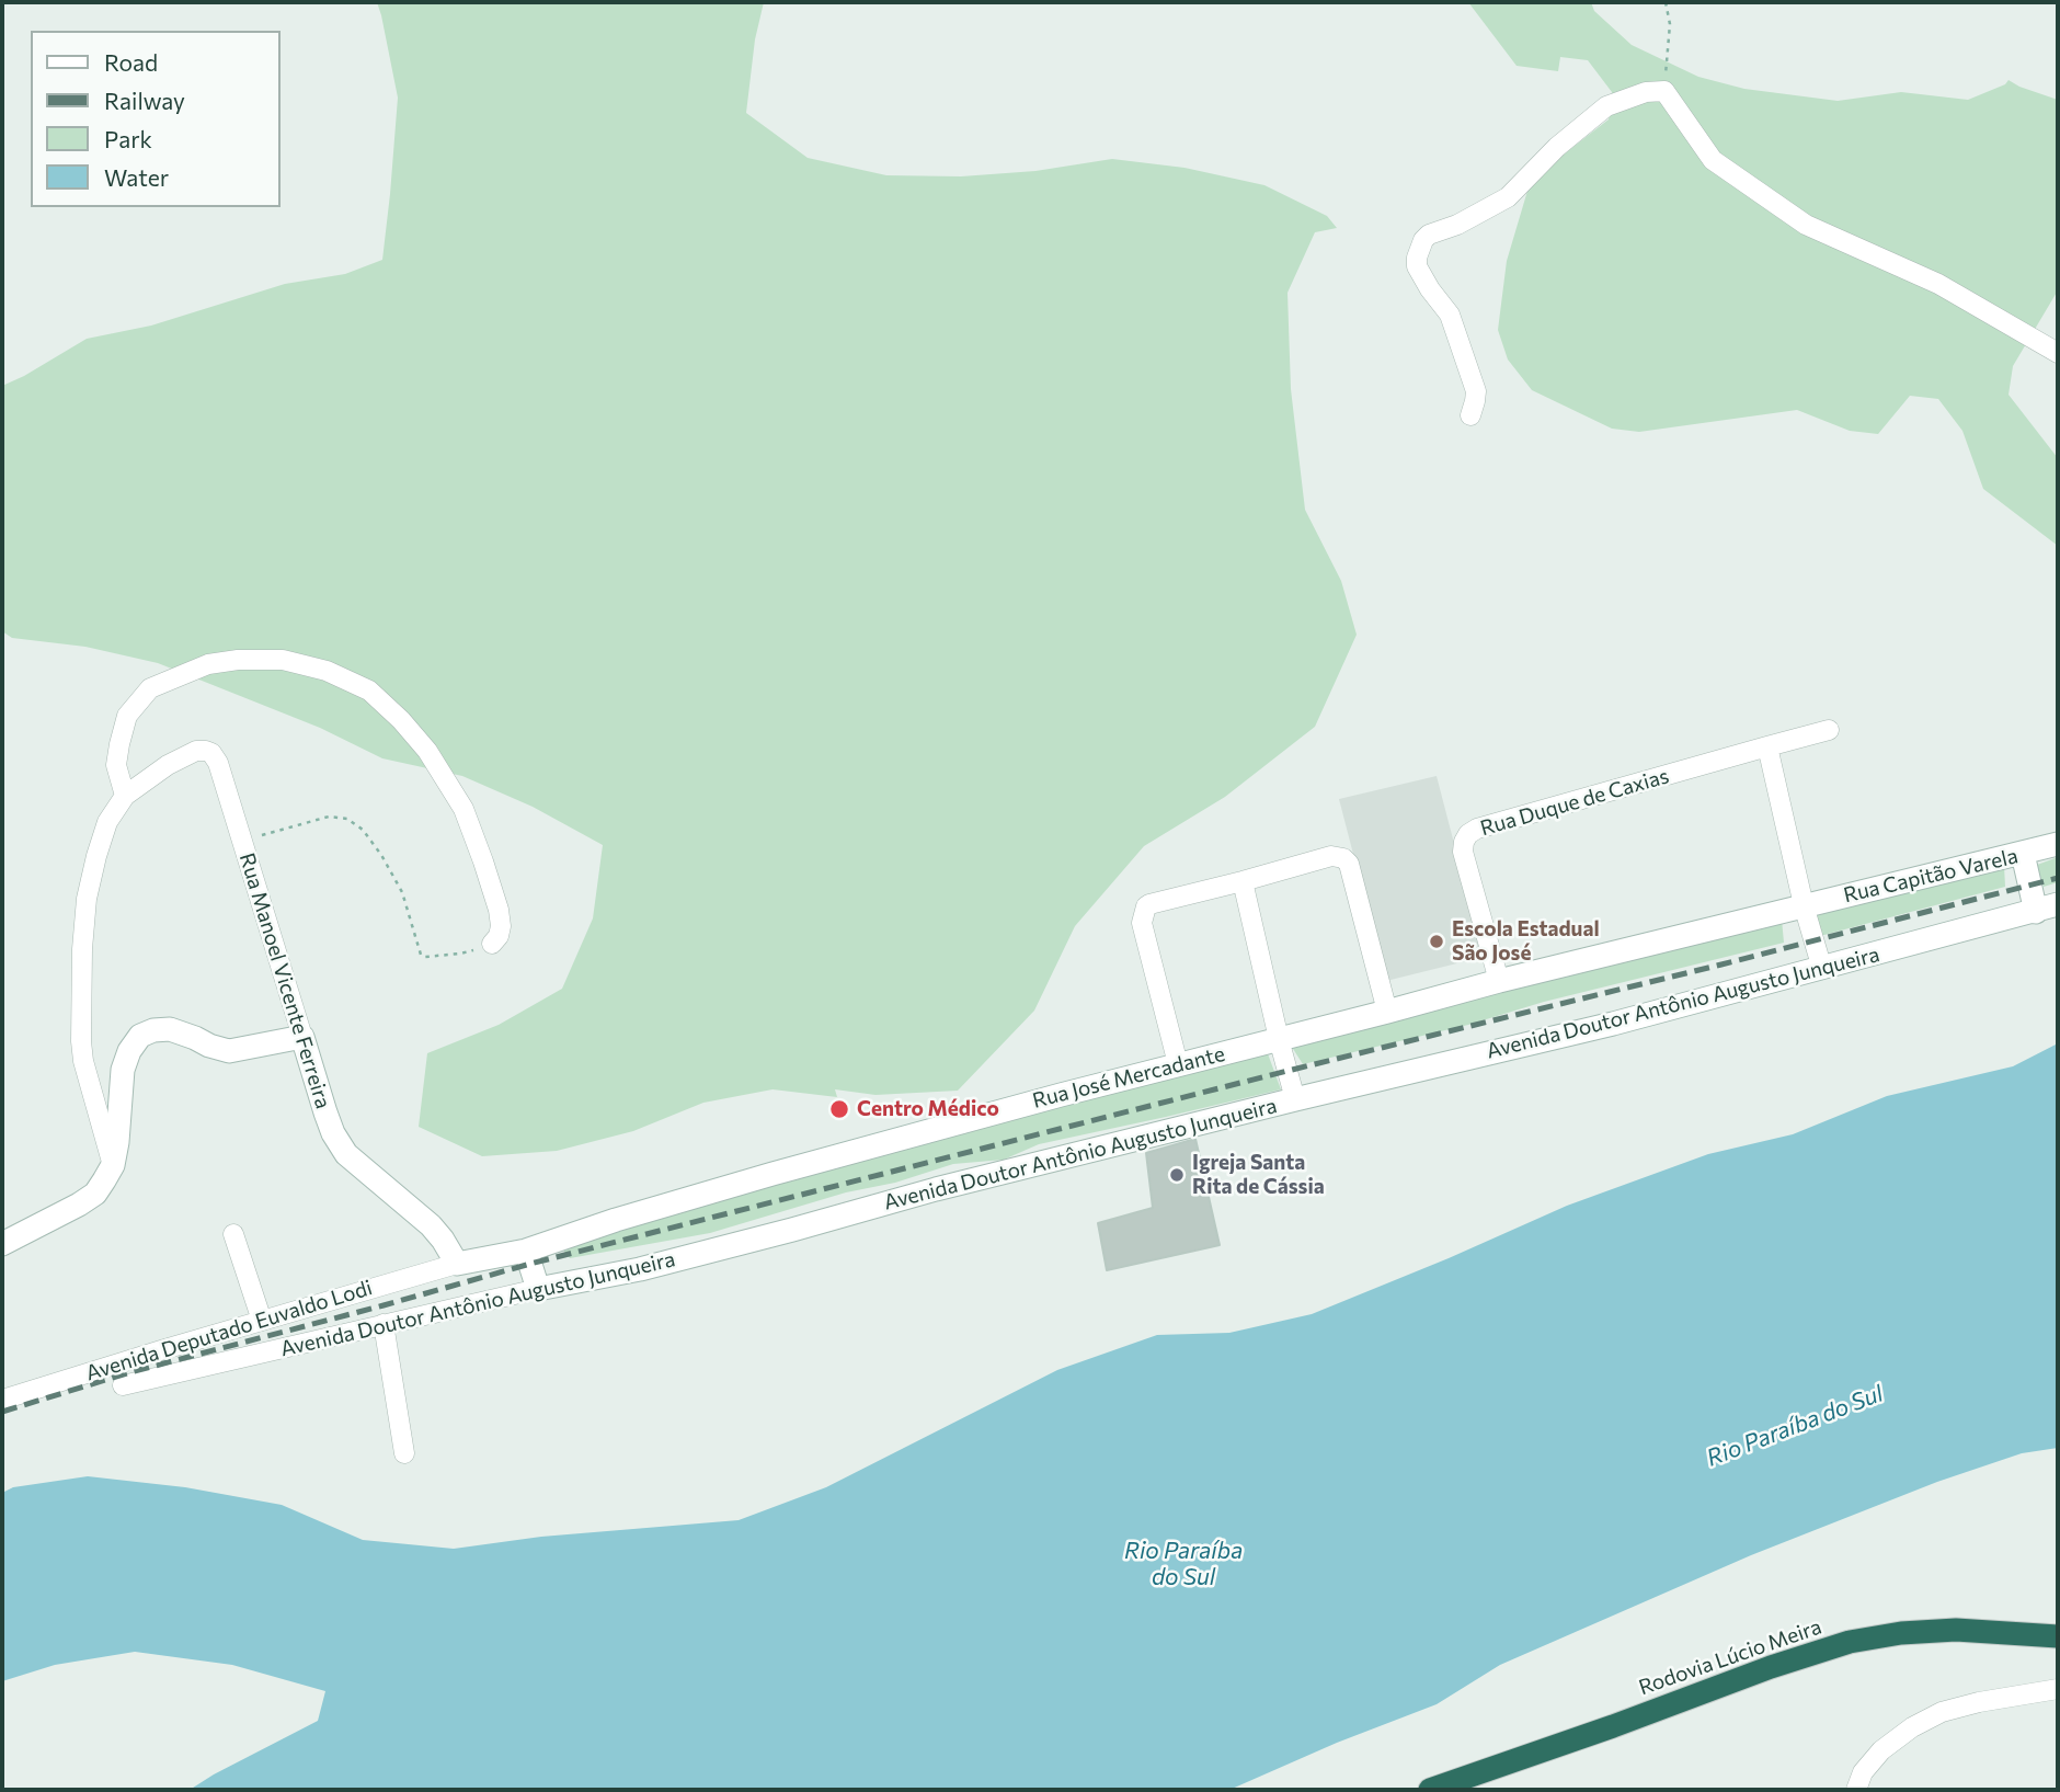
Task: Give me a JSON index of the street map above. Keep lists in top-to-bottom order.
{
  "streets": {
    "highway": ["Rodovia Lúcio Meira"],
    "street": [
      "Rua Duque de Caxias",
      "Rua Capitão Varela",
      "Rua Manoel Vicente Ferreira",
      "Avenida Doutor Antônio Augusto Junqueira",
      "Rua José Mercadante",
      "Avenida Deputado Euvaldo Lodi"
    ]
  },
  "crossings": [
    ["Rua Duque de Caxias", "Rua José Mercadante"],
    ["Rua Capitão Varela", "Rua José Mercadante"],
    ["Rua Manoel Vicente Ferreira", "Rua José Mercadante"],
    ["Rua Manoel Vicente Ferreira", "Avenida Deputado Euvaldo Lodi"],
    ["Rua José Mercadante", "Avenida Deputado Euvaldo Lodi"]
  ],
  "water": ["Rio Paraíba do Sul"],
  "places": ["Escola Estadual São José", "Centro Médico", "Igreja Santa Rita de Cássia"],
  "legend": [
    "Road",
    "Railway",
    "Park",
    "Water"
  ]
}
